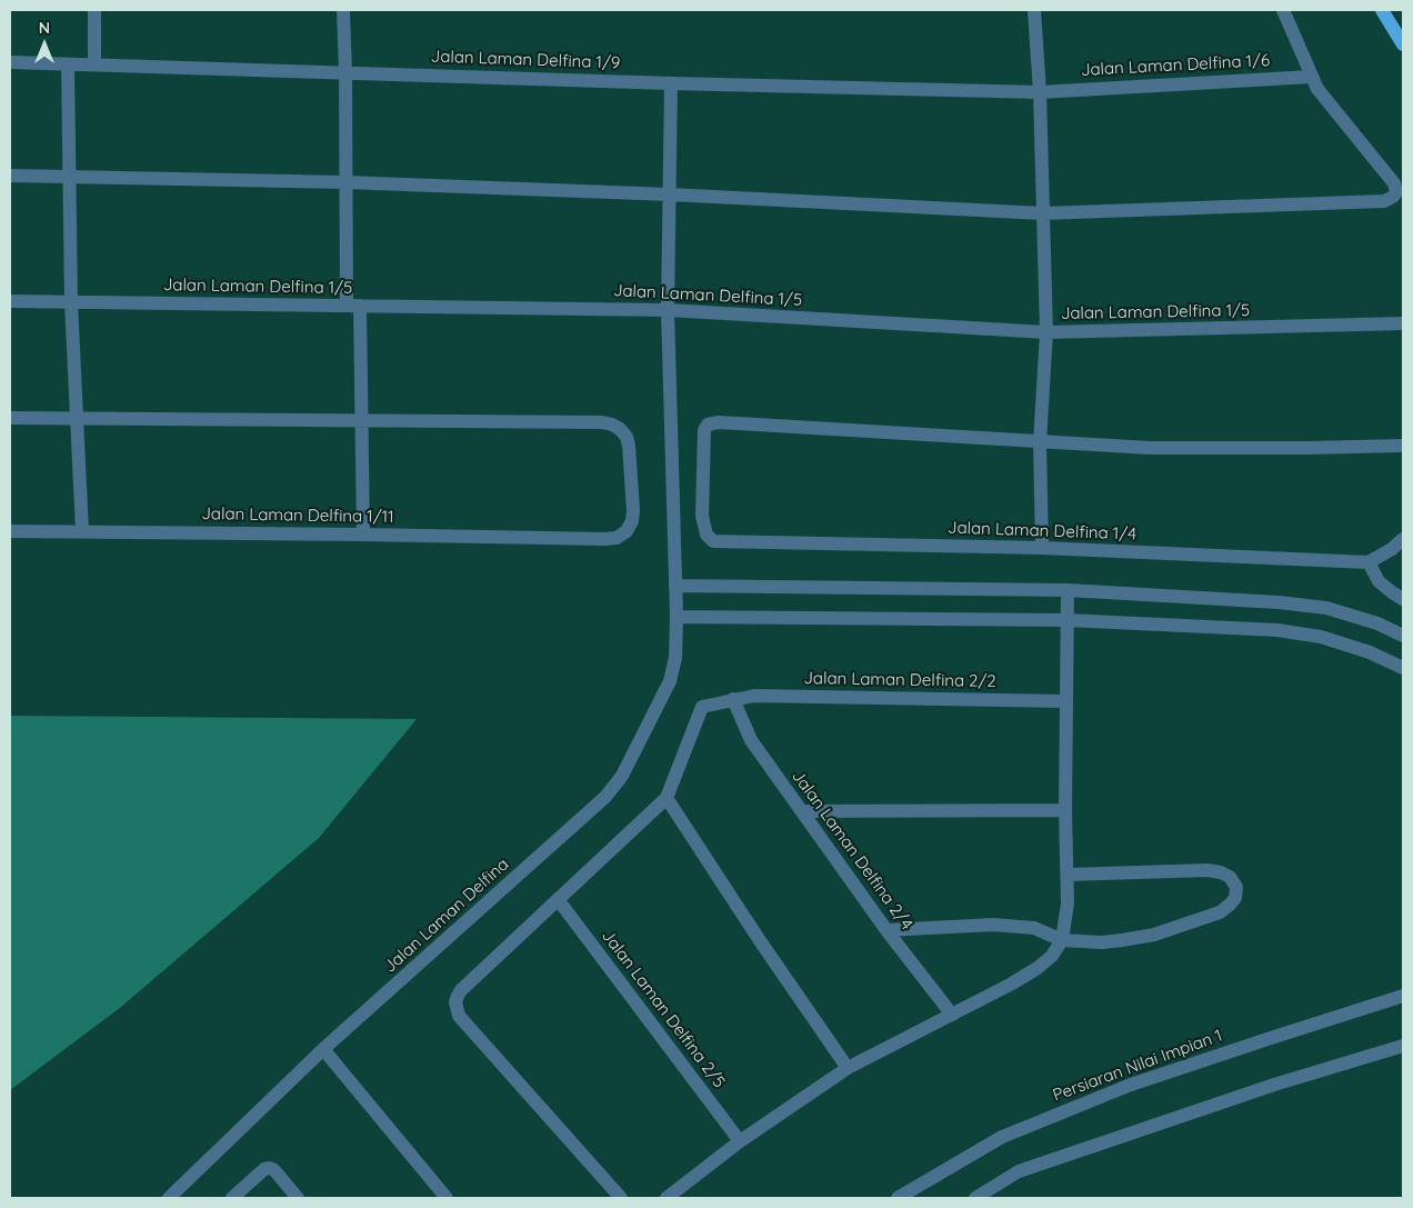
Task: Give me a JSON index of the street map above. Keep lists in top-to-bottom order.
{
  "streets": {
    "street": [
      "Jalan Laman Delfina 1/9",
      "Jalan Laman Delfina 1/6",
      "Jalan Laman Delfina 1/5",
      "Jalan Laman Delfina 1/11",
      "Jalan Laman Delfina 1/4",
      "Jalan Laman Delfina 2/2",
      "Jalan Laman Delfina 2/4",
      "Jalan Laman Delfina",
      "Jalan Laman Delfina 2/5",
      "Persiaran Nilai Impian 1"
    ]
  },
  "crossings": [
    ["Jalan Laman Delfina 1/9", "Jalan Laman Delfina 1/6"],
    ["Jalan Laman Delfina 1/9", "Jalan Laman Delfina"],
    ["Jalan Laman Delfina 1/5", "Jalan Laman Delfina"],
    ["Jalan Laman Delfina 2/2", "Jalan Laman Delfina 2/4"]
  ],
  "north": "top"
}
